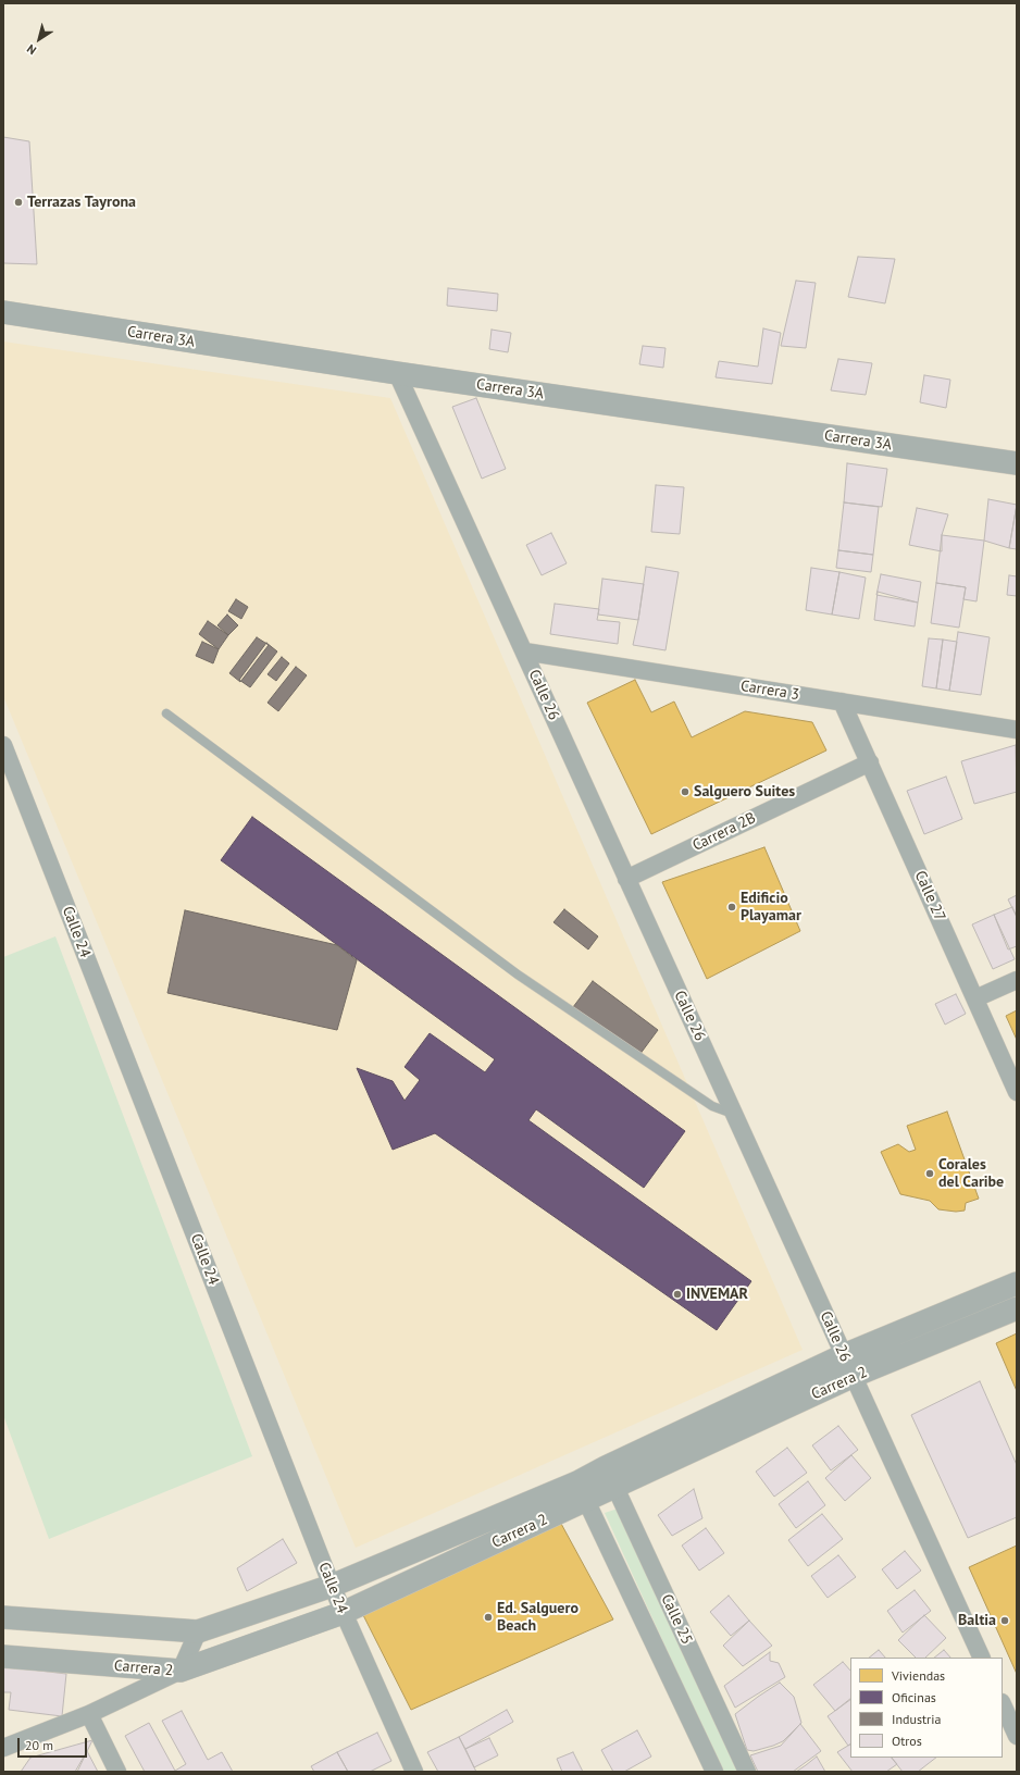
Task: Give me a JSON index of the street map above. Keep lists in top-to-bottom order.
{
  "streets": {
    "street": [
      "Carrera 3A",
      "Carrera 3",
      "Calle 26",
      "Carrera 2B",
      "Calle 27",
      "Calle 24",
      "Carrera 2",
      "Calle 25"
    ]
  },
  "crossings": [
    ["Carrera 3A", "Calle 26"],
    ["Carrera 3", "Calle 26"],
    ["Carrera 3", "Calle 27"],
    ["Calle 26", "Carrera 2B"],
    ["Calle 26", "Carrera 2"],
    ["Carrera 2B", "Calle 27"],
    ["Calle 24", "Carrera 2"],
    ["Carrera 2", "Calle 25"]
  ],
  "places": [
    "Terrazas Tayrona",
    "Salguero Suites",
    "Edificio Playamar",
    "Corales del Caribe",
    "INVEMAR",
    "Ed. Salguero Beach",
    "Baltia"
  ],
  "legend": [
    "Viviendas",
    "Oficinas",
    "Industria",
    "Otros"
  ],
  "scale_bar": "20 m",
  "north": "bottom left"
}
